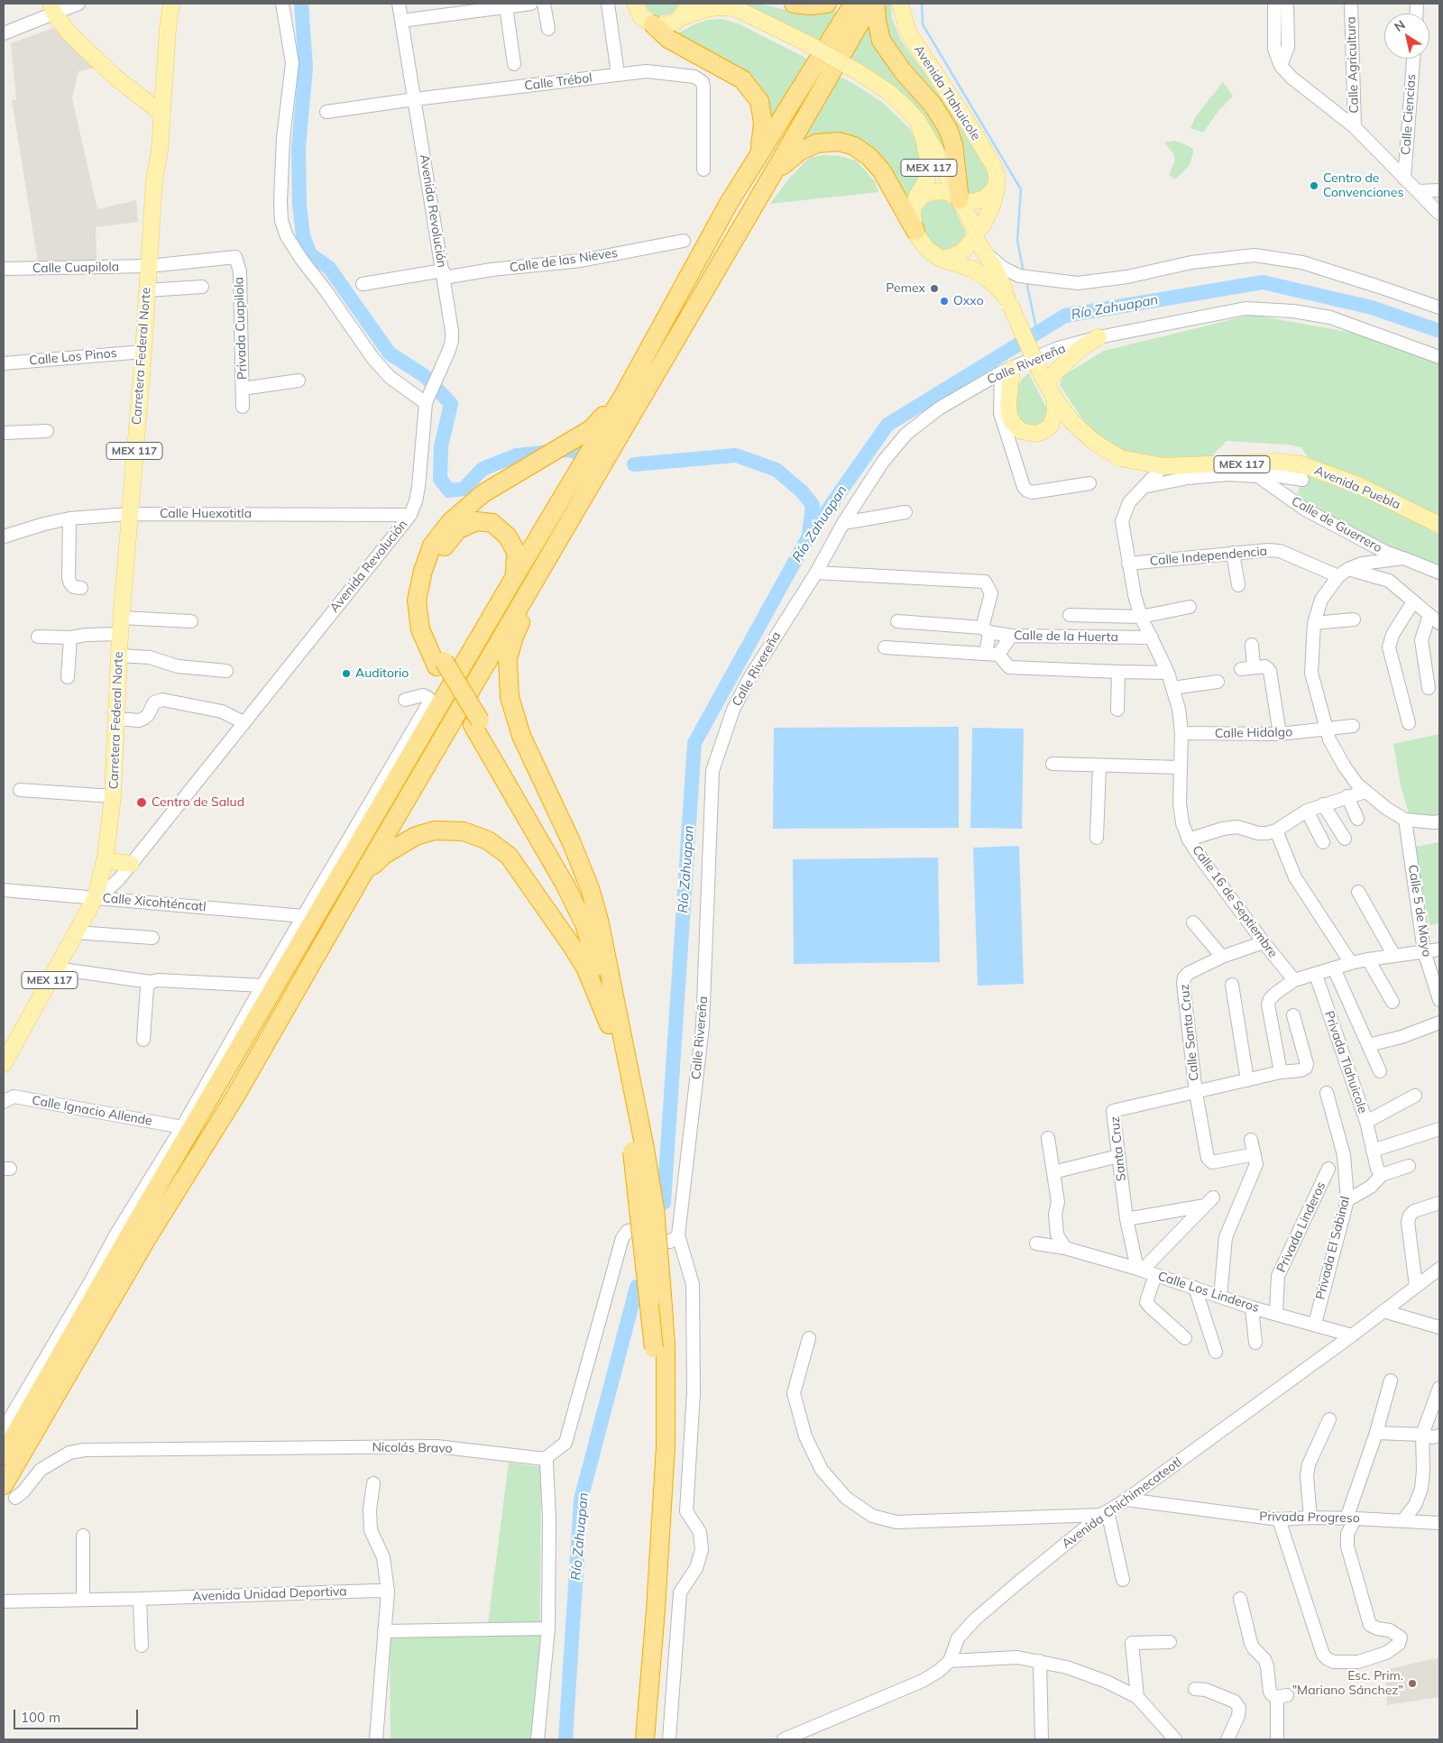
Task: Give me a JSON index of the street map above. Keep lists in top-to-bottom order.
{
  "streets": {
    "main road": [
      "Avenida Tlahuicole",
      "MEX 117",
      "Carretera Federal Norte",
      "Avenida Puebla"
    ],
    "street": [
      "Calle Agricultura",
      "Calle Trébol",
      "Calle Ciencias",
      "Avenida Revolución",
      "Calle de las Nieves",
      "Calle Cuapilola",
      "Privada Cuapilola",
      "Calle Los Pinos",
      "Calle Rivereña",
      "Calle Huexotitla",
      "Calle de Guerrero",
      "Calle Independencia",
      "Calle de la Huerta",
      "Calle Hidalgo",
      "Calle 16 de Septiembre",
      "Calle Xicohténcatl",
      "Calle 5 de Mayo",
      "Calle Santa Cruz",
      "Privada Tlahuicole",
      "Calle Ignacio Allende",
      "Santa Cruz",
      "Privada Linderos",
      "Privada El Sabinal",
      "Calle Los Linderos",
      "Nicolás Bravo",
      "Avenida Chichimecateotl",
      "Privada Progreso",
      "Avenida Unidad Deportiva"
    ]
  },
  "crossings": [
    ["Calle Trébol", "Avenida Revolución"],
    ["Avenida Tlahuicole", "MEX 117"],
    ["MEX 117", "Avenida Revolución"],
    ["MEX 117", "Carretera Federal Norte"],
    ["MEX 117", "Avenida Puebla"],
    ["MEX 117", "Calle Xicohténcatl"],
    ["Avenida Revolución", "Calle de las Nieves"],
    ["Avenida Revolución", "Carretera Federal Norte"],
    ["Avenida Revolución", "Calle Huexotitla"],
    ["Avenida Revolución", "Calle Xicohténcatl"],
    ["Calle Cuapilola", "Privada Cuapilola"],
    ["Calle Cuapilola", "Carretera Federal Norte"],
    ["Privada Cuapilola", "Carretera Federal Norte"],
    ["Carretera Federal Norte", "Calle Los Pinos"],
    ["Carretera Federal Norte", "Calle Huexotitla"],
    ["Carretera Federal Norte", "Calle Xicohténcatl"],
    ["Avenida Puebla", "Calle 16 de Septiembre"],
    ["Calle Independencia", "Calle 16 de Septiembre"],
    ["Calle de la Huerta", "Calle 16 de Septiembre"],
    ["Calle Hidalgo", "Calle 16 de Septiembre"],
    ["Calle 16 de Septiembre", "Calle Santa Cruz"],
    ["Calle Santa Cruz", "Santa Cruz"],
    ["Santa Cruz", "Calle Los Linderos"],
    ["Privada Linderos", "Calle Los Linderos"],
    ["Privada El Sabinal", "Calle Los Linderos"],
    ["Calle Los Linderos", "Avenida Chichimecateotl"],
    ["Avenida Chichimecateotl", "Privada Progreso"]
  ],
  "water": ["Río Zahuapan"],
  "places": [
    "Centro de Convenciones",
    "Pemex",
    "Oxxo",
    "Auditorio",
    "Centro de Salud",
    "Esc. Prim. \"Mariano Sánchez\""
  ],
  "scale_bar": "100 m",
  "north": "top left"
}
